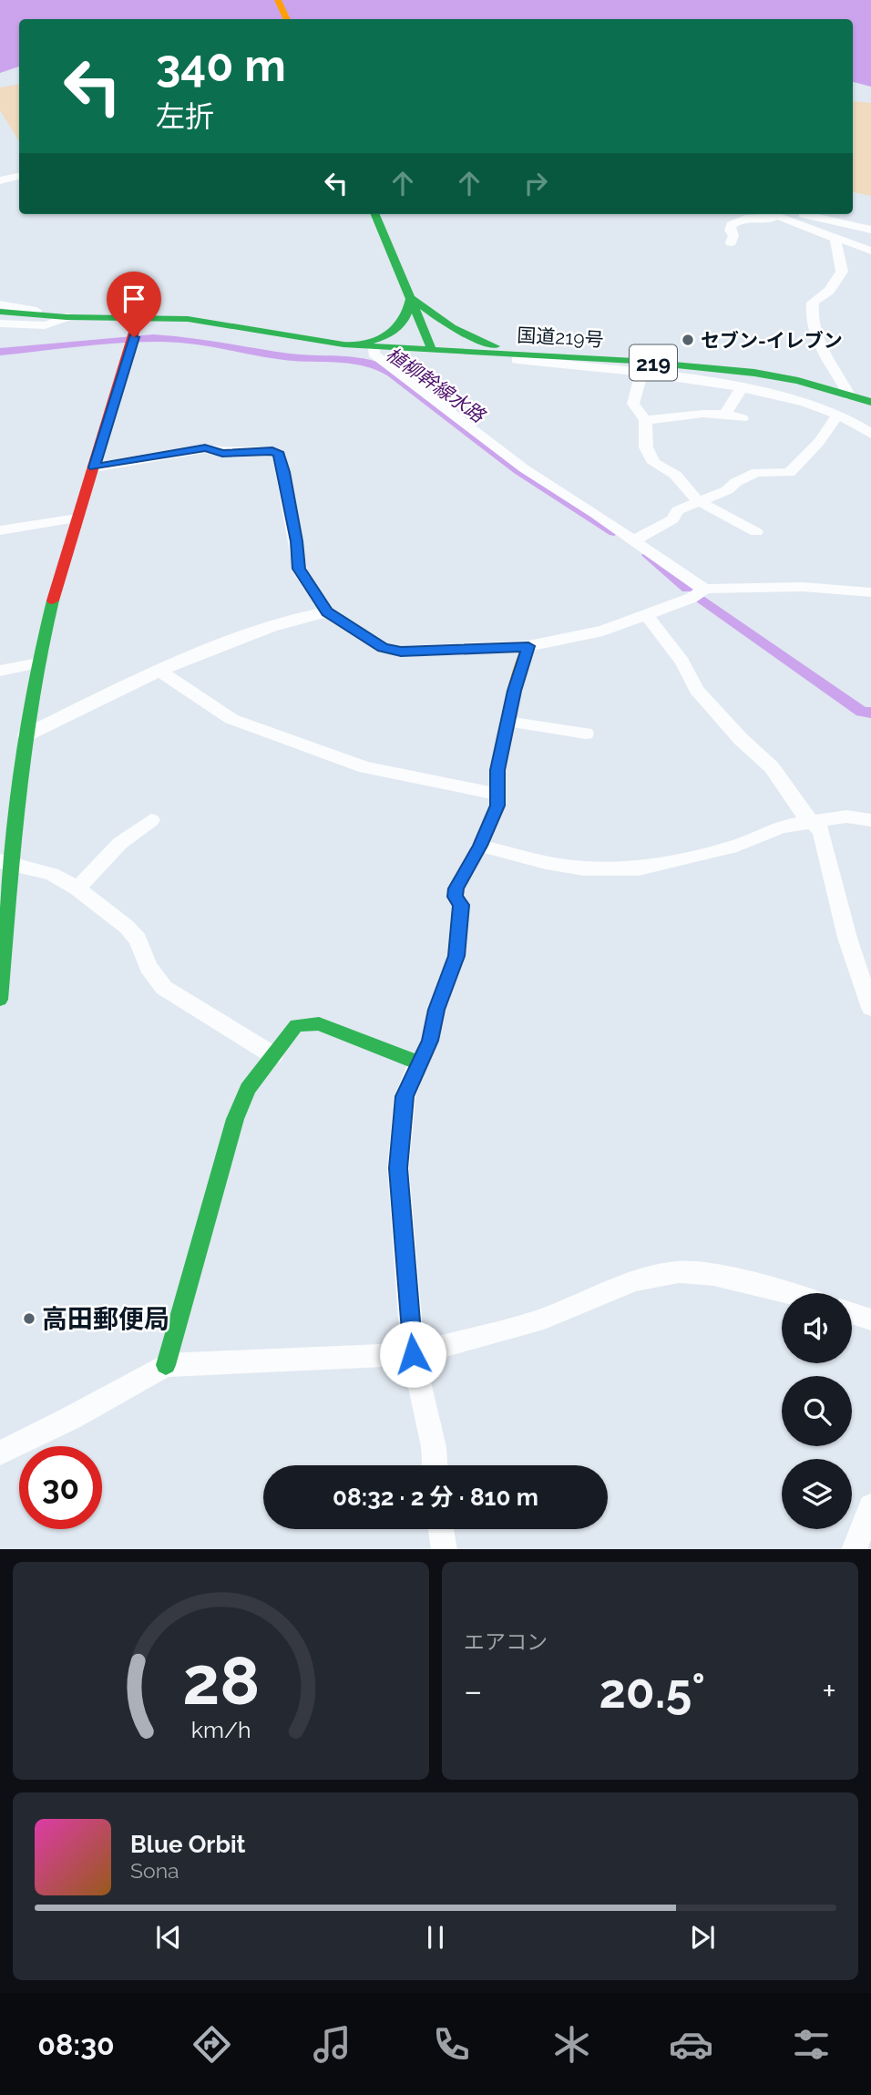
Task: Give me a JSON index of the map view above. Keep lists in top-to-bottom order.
{
  "streets": {
    "main road": ["国道219号", "219"]
  },
  "water": ["植柳幹線水路"],
  "places": ["セブン-イレブン", "高田郵便局"],
  "page": {
    "turn": ["340 m", "左折"],
    "limit": "30",
    "trip": "08:32 · 2 分 · 810 m",
    "tile": "エアコン",
    "heat": ["−", "20.5°", "+"],
    "song": ["Blue Orbit", "Sona"],
    "tabs": "08:30",
    "gauge": ["28", "km/h"]
  }
}
